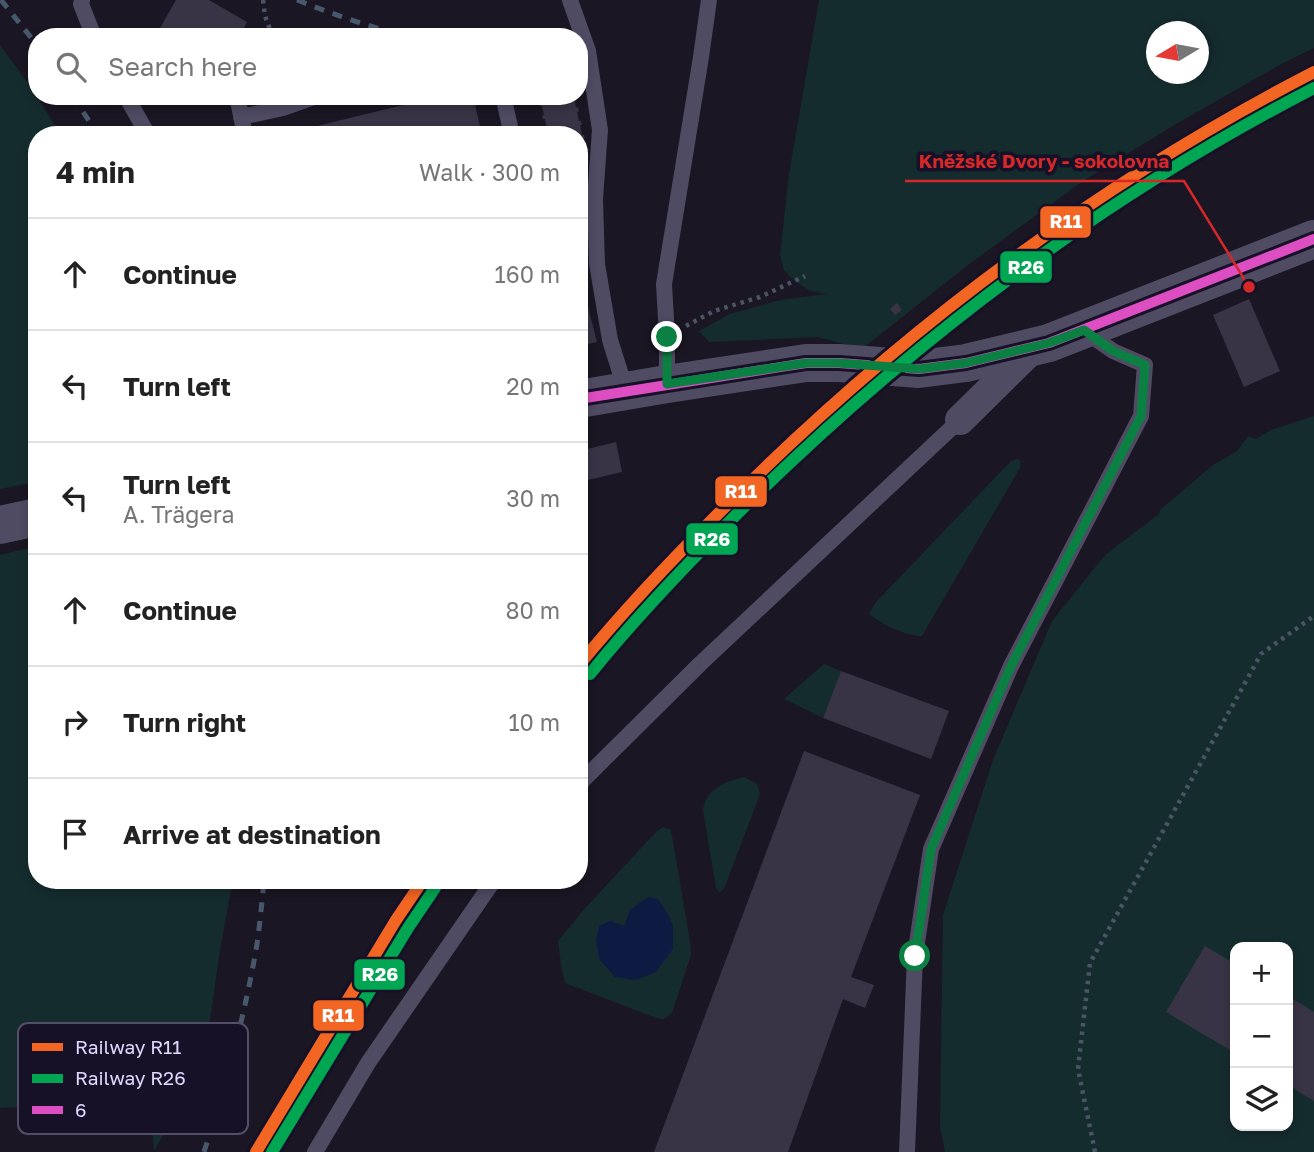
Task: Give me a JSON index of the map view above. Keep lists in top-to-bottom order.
{
  "places": ["Kněžské Dvory - sokolovna"],
  "lines": ["rail line R11", "rail line R26", "transit line 6"],
  "legend": ["Railway R11", "Railway R26", "6"],
  "north": "left",
  "page": {
    "search": "Search here",
    "heading": ["4 min", "Walk · 300 m"],
    "list": [
      ["Continue", "160 m"],
      ["Turn left", "20 m"],
      ["Turn left", "A. Trägera", "30 m"],
      ["Continue", "80 m"],
      ["Turn right", "10 m"],
      "Arrive at destination"
    ],
    "map_buttons": ["+", "−"]
  }
}
